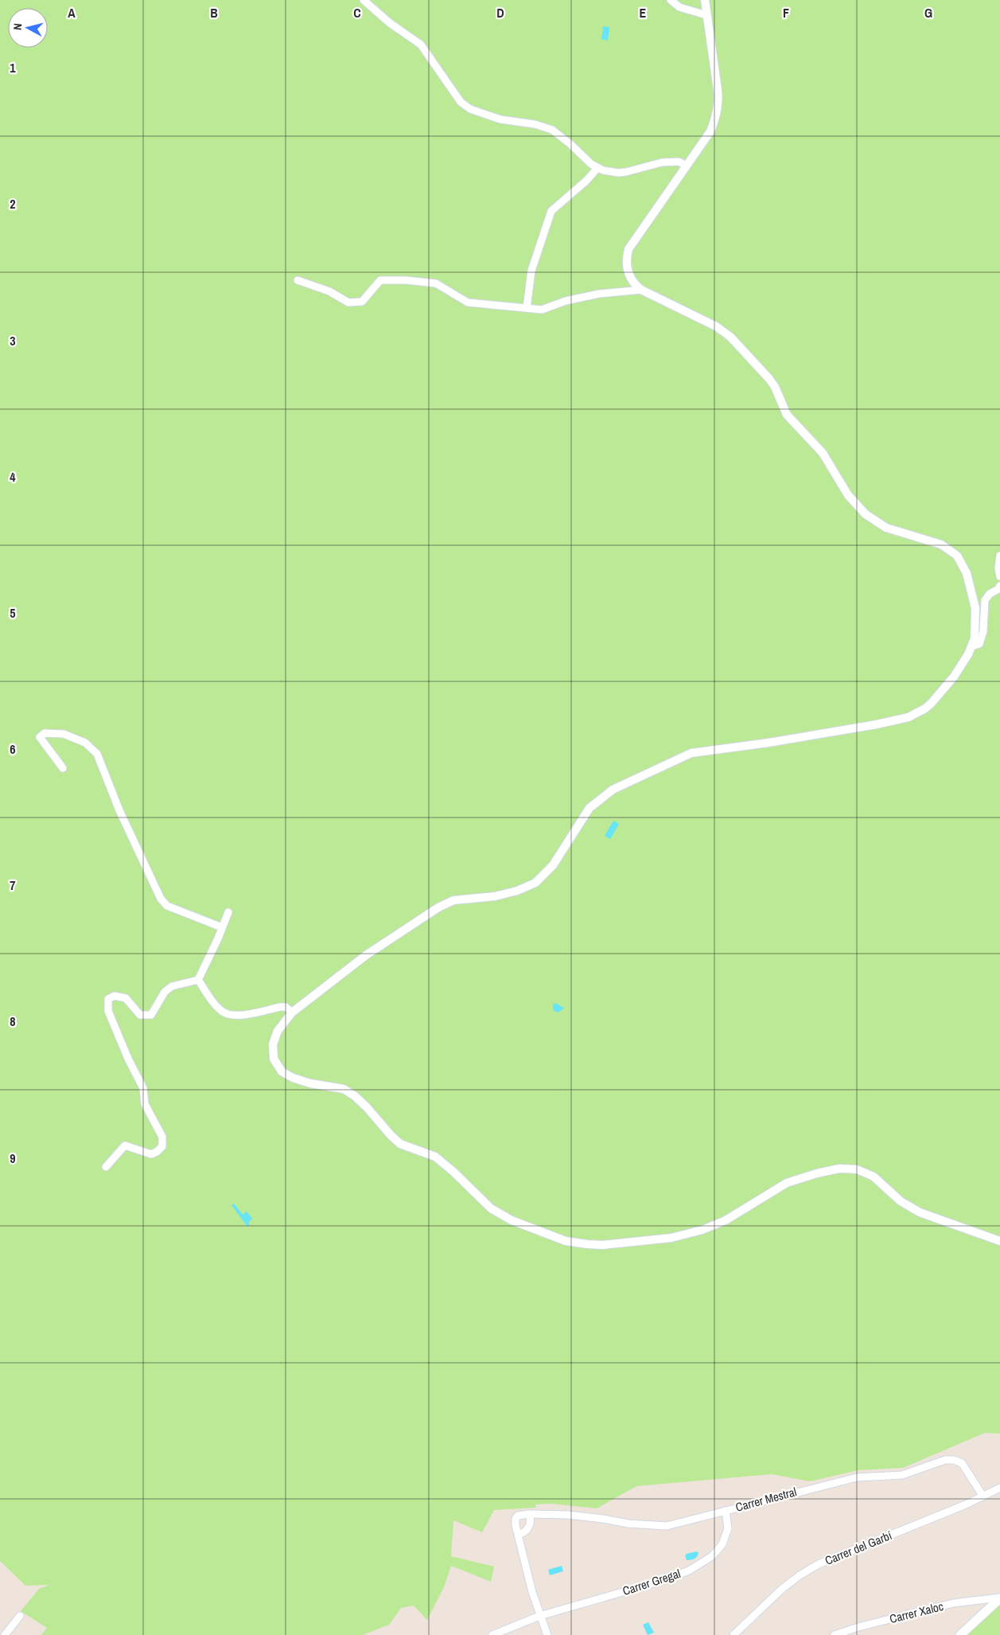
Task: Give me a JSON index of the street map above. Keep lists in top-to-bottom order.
{
  "streets": {
    "street": [
      "Carrer Mestral",
      "Carrer del Garbí",
      "Carrer Gregal",
      "Carrer Xaloc"
    ]
  },
  "crossings": [
    ["Carrer Mestral", "Carrer del Garbí"],
    ["Carrer Mestral", "Carrer Gregal"]
  ],
  "north": "left",
  "grid": {
    "columns": [
      "A",
      "B",
      "C",
      "D",
      "E",
      "F",
      "G"
    ],
    "rows": [
      "1",
      "2",
      "3",
      "4",
      "5",
      "6",
      "7",
      "8",
      "9"
    ]
  }
}
